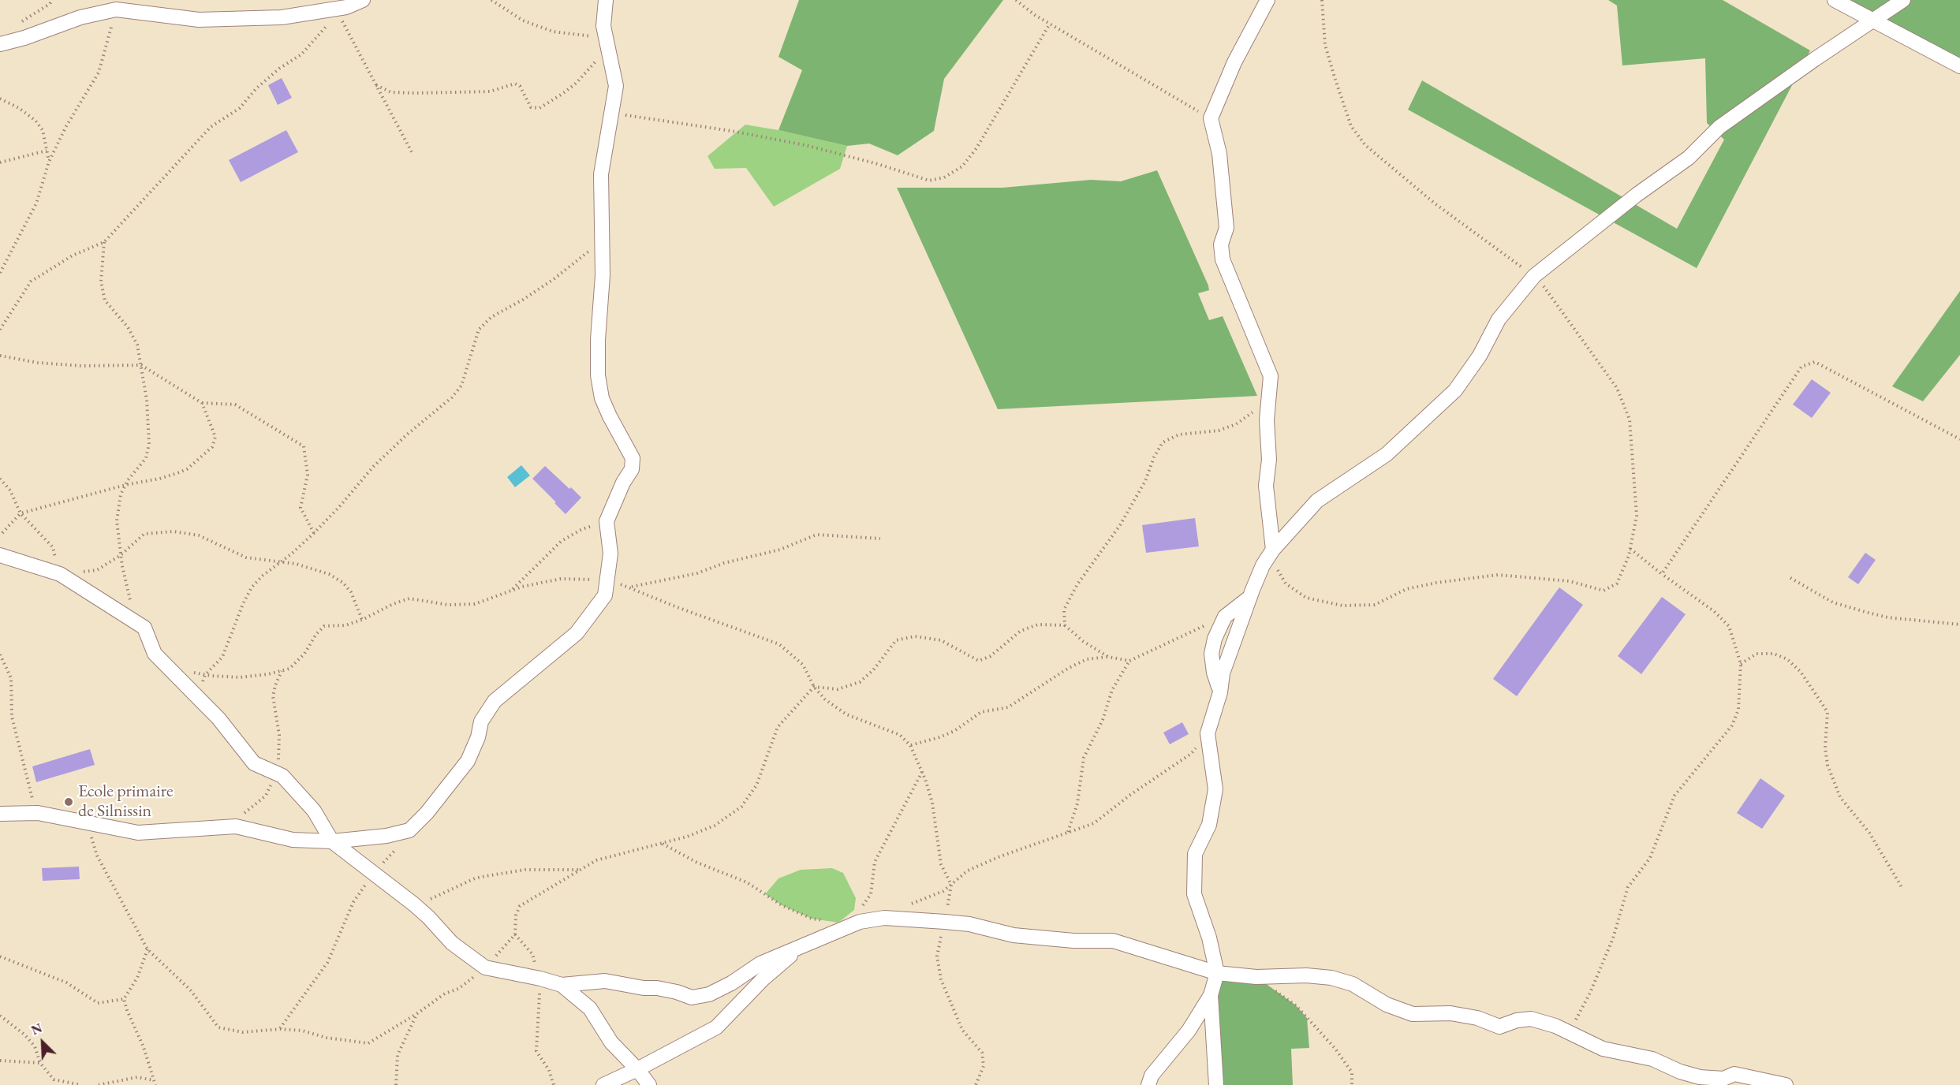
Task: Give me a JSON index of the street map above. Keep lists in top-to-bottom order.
{
  "places": ["Ecole primaire de Silnissin"],
  "north": "top left"
}
